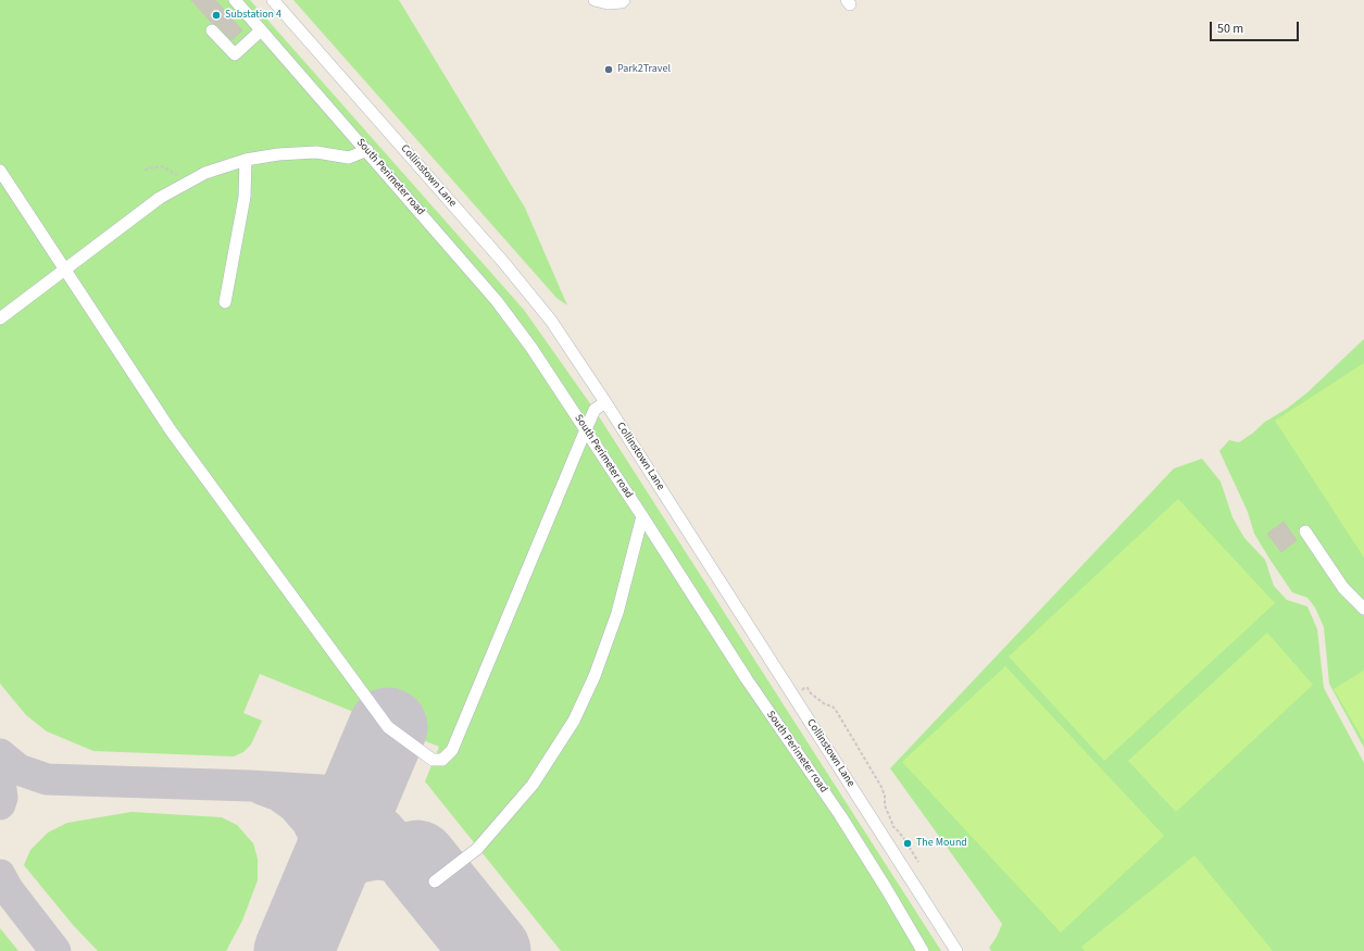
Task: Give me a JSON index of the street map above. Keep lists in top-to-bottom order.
{
  "streets": {
    "street": ["Collinstown Lane", "South Perimeter road"]
  },
  "places": ["Substation 4", "Park2Travel", "The Mound"],
  "scale_bar": "50 m"
}
